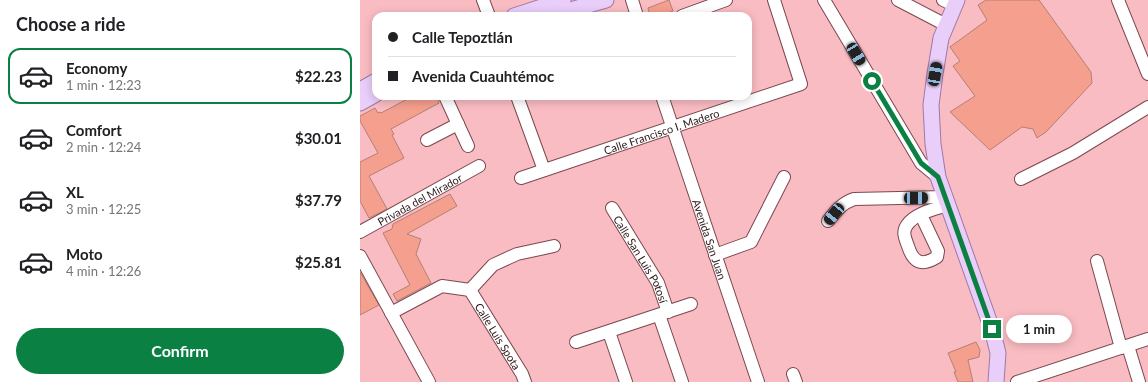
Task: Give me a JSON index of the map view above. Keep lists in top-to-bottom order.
{
  "streets": {
    "street": [
      "Calle Francisco I. Madero",
      "Privada del Mirador",
      "Avenida San Juan",
      "Calle San Luis Potosí",
      "Calle Luis Spota"
    ]
  },
  "crossings": [
    ["Calle Francisco I. Madero", "Avenida San Juan"]
  ],
  "page": {
    "heading": "Choose a ride",
    "banner": ["Calle Tepoztlán", "Avenida Cuauhtémoc"],
    "list": [
      {
        "name": "Economy",
        "note": "1 min · 12:23",
        "value": "$22.23"
      },
      {
        "name": "Comfort",
        "note": "2 min · 12:24",
        "value": "$30.01"
      },
      {
        "name": "XL",
        "note": "3 min · 12:25",
        "value": "$37.79"
      },
      {
        "name": "Moto",
        "note": "4 min · 12:26",
        "value": "$25.81"
      }
    ],
    "bubble": "1 min",
    "buttons": "Confirm"
  }
}
